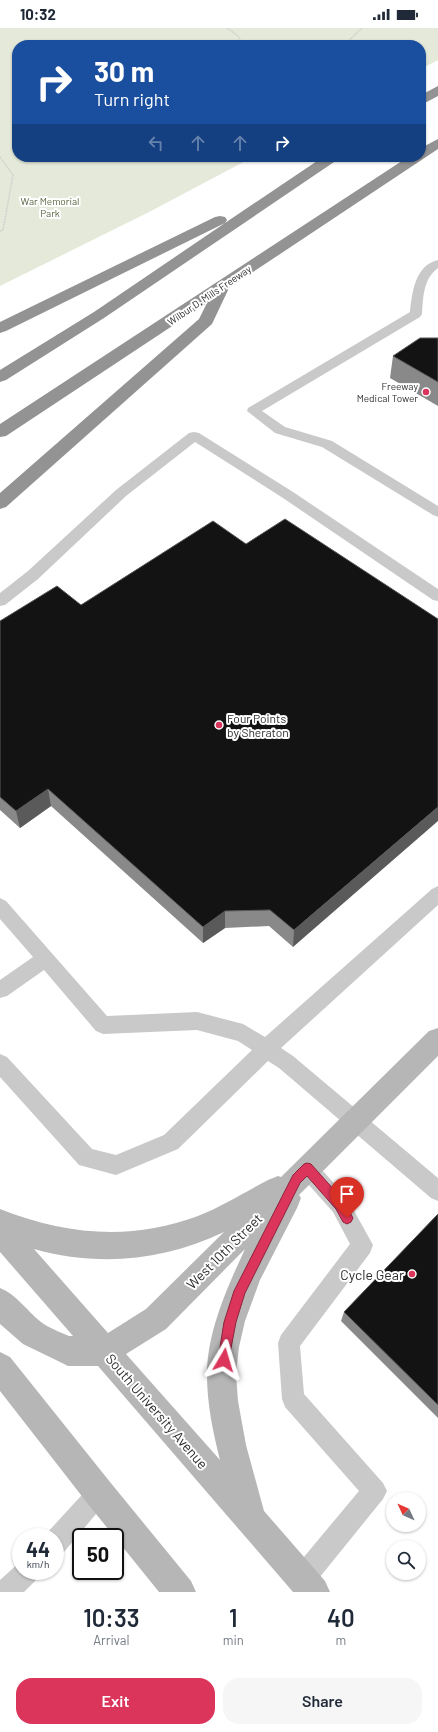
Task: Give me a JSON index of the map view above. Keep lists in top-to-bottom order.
{
  "streets": {
    "highway": ["Wilbur D. Mills Freeway"],
    "main road": ["West 10th Street", "South University Avenue"]
  },
  "crossings": [
    ["West 10th Street", "South University Avenue"]
  ],
  "parks": ["War Memorial Park"],
  "places": ["Freeway Medical Tower", "Four Points by Sheraton", "Cycle Gear"],
  "north": "top left",
  "page": {
    "status": "10:32",
    "turn": ["30 m", "Turn right"],
    "speed": "44 km/h",
    "limit": "50",
    "eta": [
      "10:33",
      "Arrival",
      "1",
      "min",
      "40",
      "m"
    ],
    "buttons": ["Exit", "Share"]
  }
}
